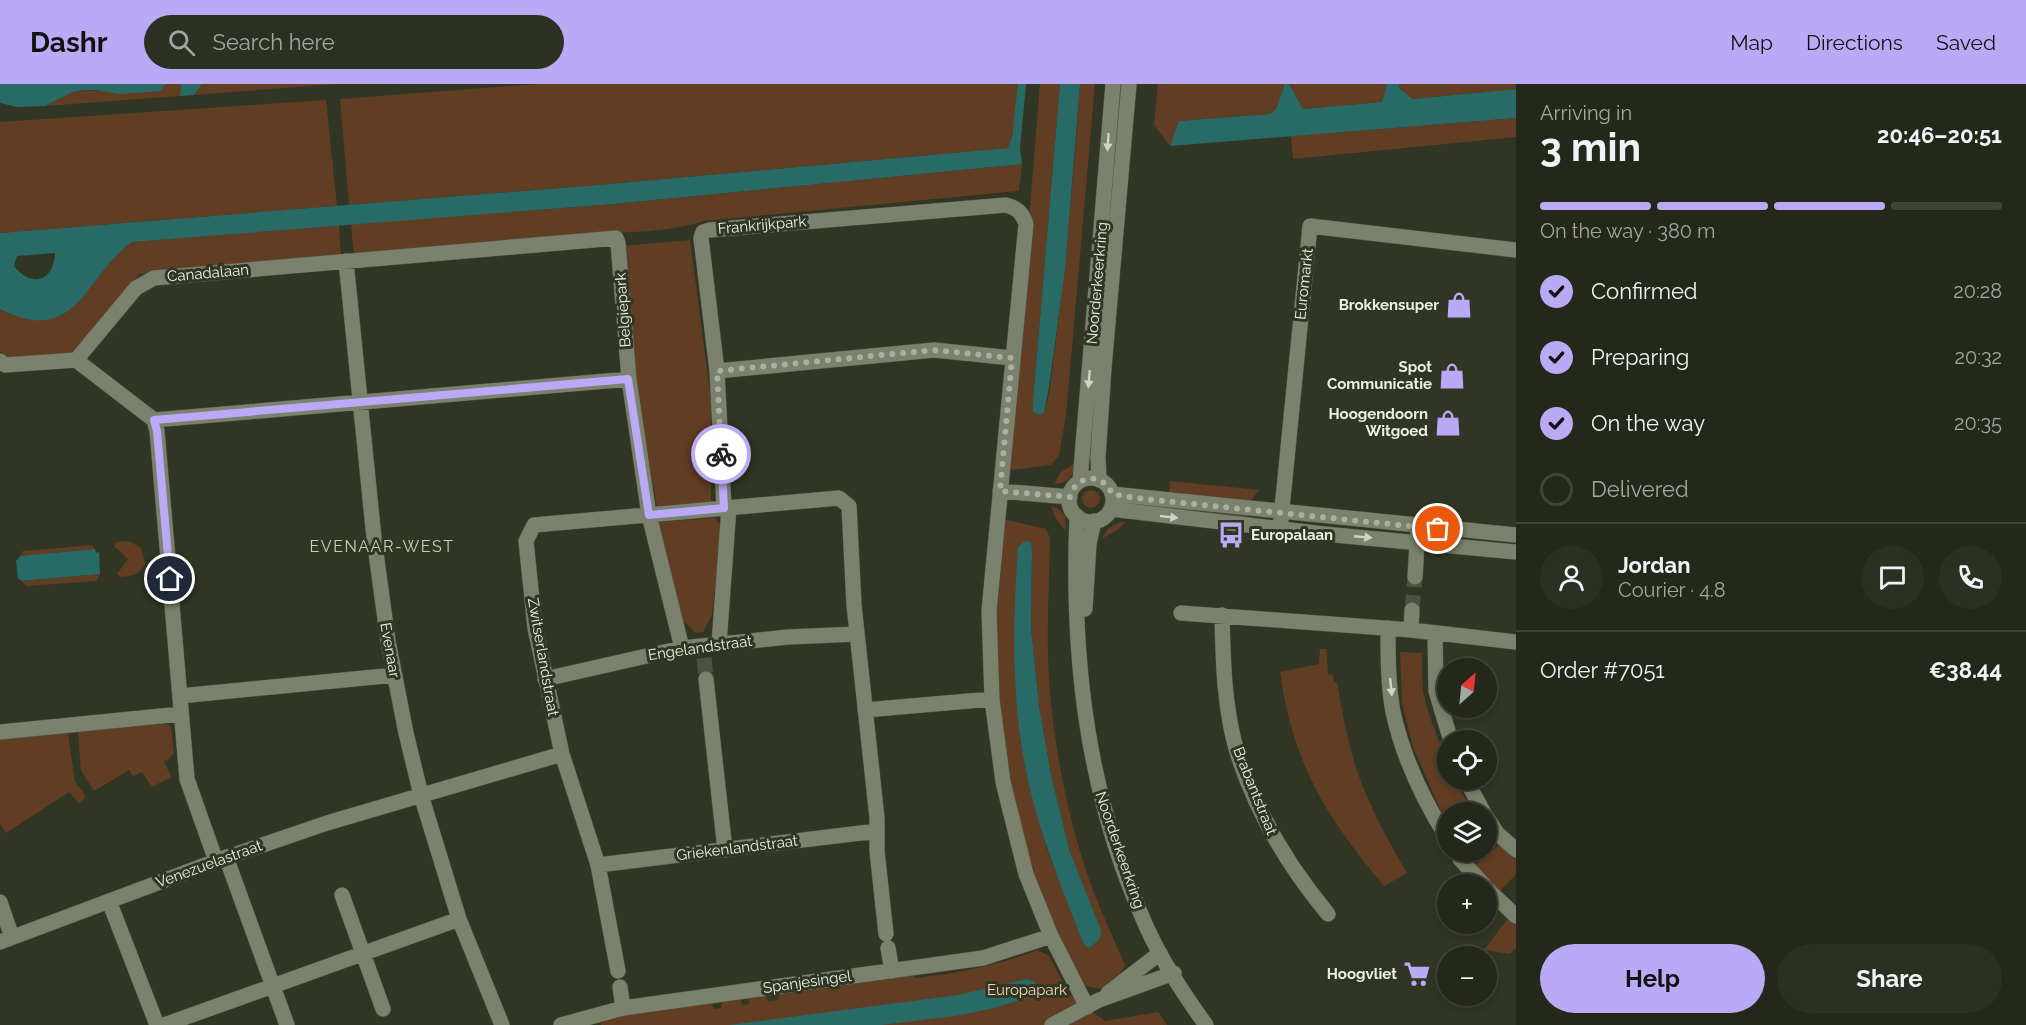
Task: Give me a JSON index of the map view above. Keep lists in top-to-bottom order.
{
  "streets": {
    "street": [
      "Frankrijkpark",
      "Canadalaan",
      "Noorderkeerkring",
      "Euromarkt",
      "Belgiëpark",
      "Engelandstraat",
      "Evenaar",
      "Zwitserlandstraat",
      "Brabantstraat",
      "Griekenlandstraat",
      "Venezuelastraat",
      "Spanjesingel"
    ]
  },
  "crossings": [
    ["Frankrijkpark", "Engelandstraat"],
    ["Canadalaan", "Belgiëpark"],
    ["Canadalaan", "Evenaar"],
    ["Belgiëpark", "Engelandstraat"],
    ["Belgiëpark", "Evenaar"],
    ["Belgiëpark", "Zwitserlandstraat"],
    ["Engelandstraat", "Zwitserlandstraat"],
    ["Evenaar", "Venezuelastraat"],
    ["Zwitserlandstraat", "Griekenlandstraat"],
    ["Zwitserlandstraat", "Spanjesingel"]
  ],
  "districts": ["EVENAAR-WEST"],
  "parks": ["Europapark"],
  "places": {
    "shop": ["Brokkensuper", "Spot Communicatie", "Hoogendoorn Witgoed"],
    "bus stop": ["Europalaan"],
    "supermarket": ["Hoogvliet"]
  },
  "north": "top right",
  "page": {
    "header": "Dashr",
    "search": "Search here",
    "nav": ["Map", "Directions", "Saved"],
    "heading": ["3 min", "Arriving in", "20:46–20:51"],
    "panel": [
      "Jordan",
      "Courier · 4.8",
      "Order #7051",
      "€38.44"
    ],
    "bar": "On the way · 380 m",
    "list": [
      ["Confirmed", "20:28"],
      ["Preparing", "20:32"],
      ["On the way", "20:35"],
      "Delivered"
    ],
    "map_buttons": ["+", "−"],
    "buttons": ["Help", "Share"]
  }
}
